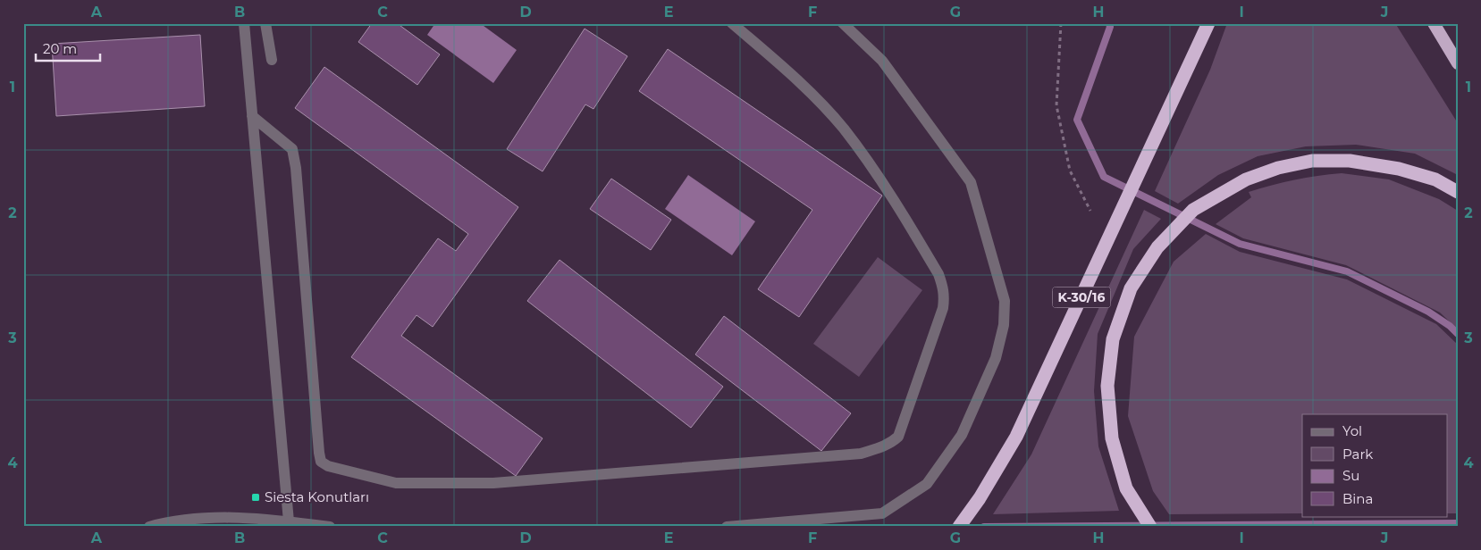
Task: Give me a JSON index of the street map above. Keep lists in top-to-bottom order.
{
  "streets": {
    "highway": ["K-30/16"]
  },
  "places": {
    "transit": ["Siesta Konutları"]
  },
  "legend": [
    "Yol",
    "Park",
    "Su",
    "Bina"
  ],
  "scale_bar": "20 m",
  "grid": {
    "columns": [
      "A",
      "B",
      "C",
      "D",
      "E",
      "F",
      "G",
      "H",
      "I",
      "J"
    ],
    "rows": [
      "1",
      "2",
      "3",
      "4"
    ]
  }
}
